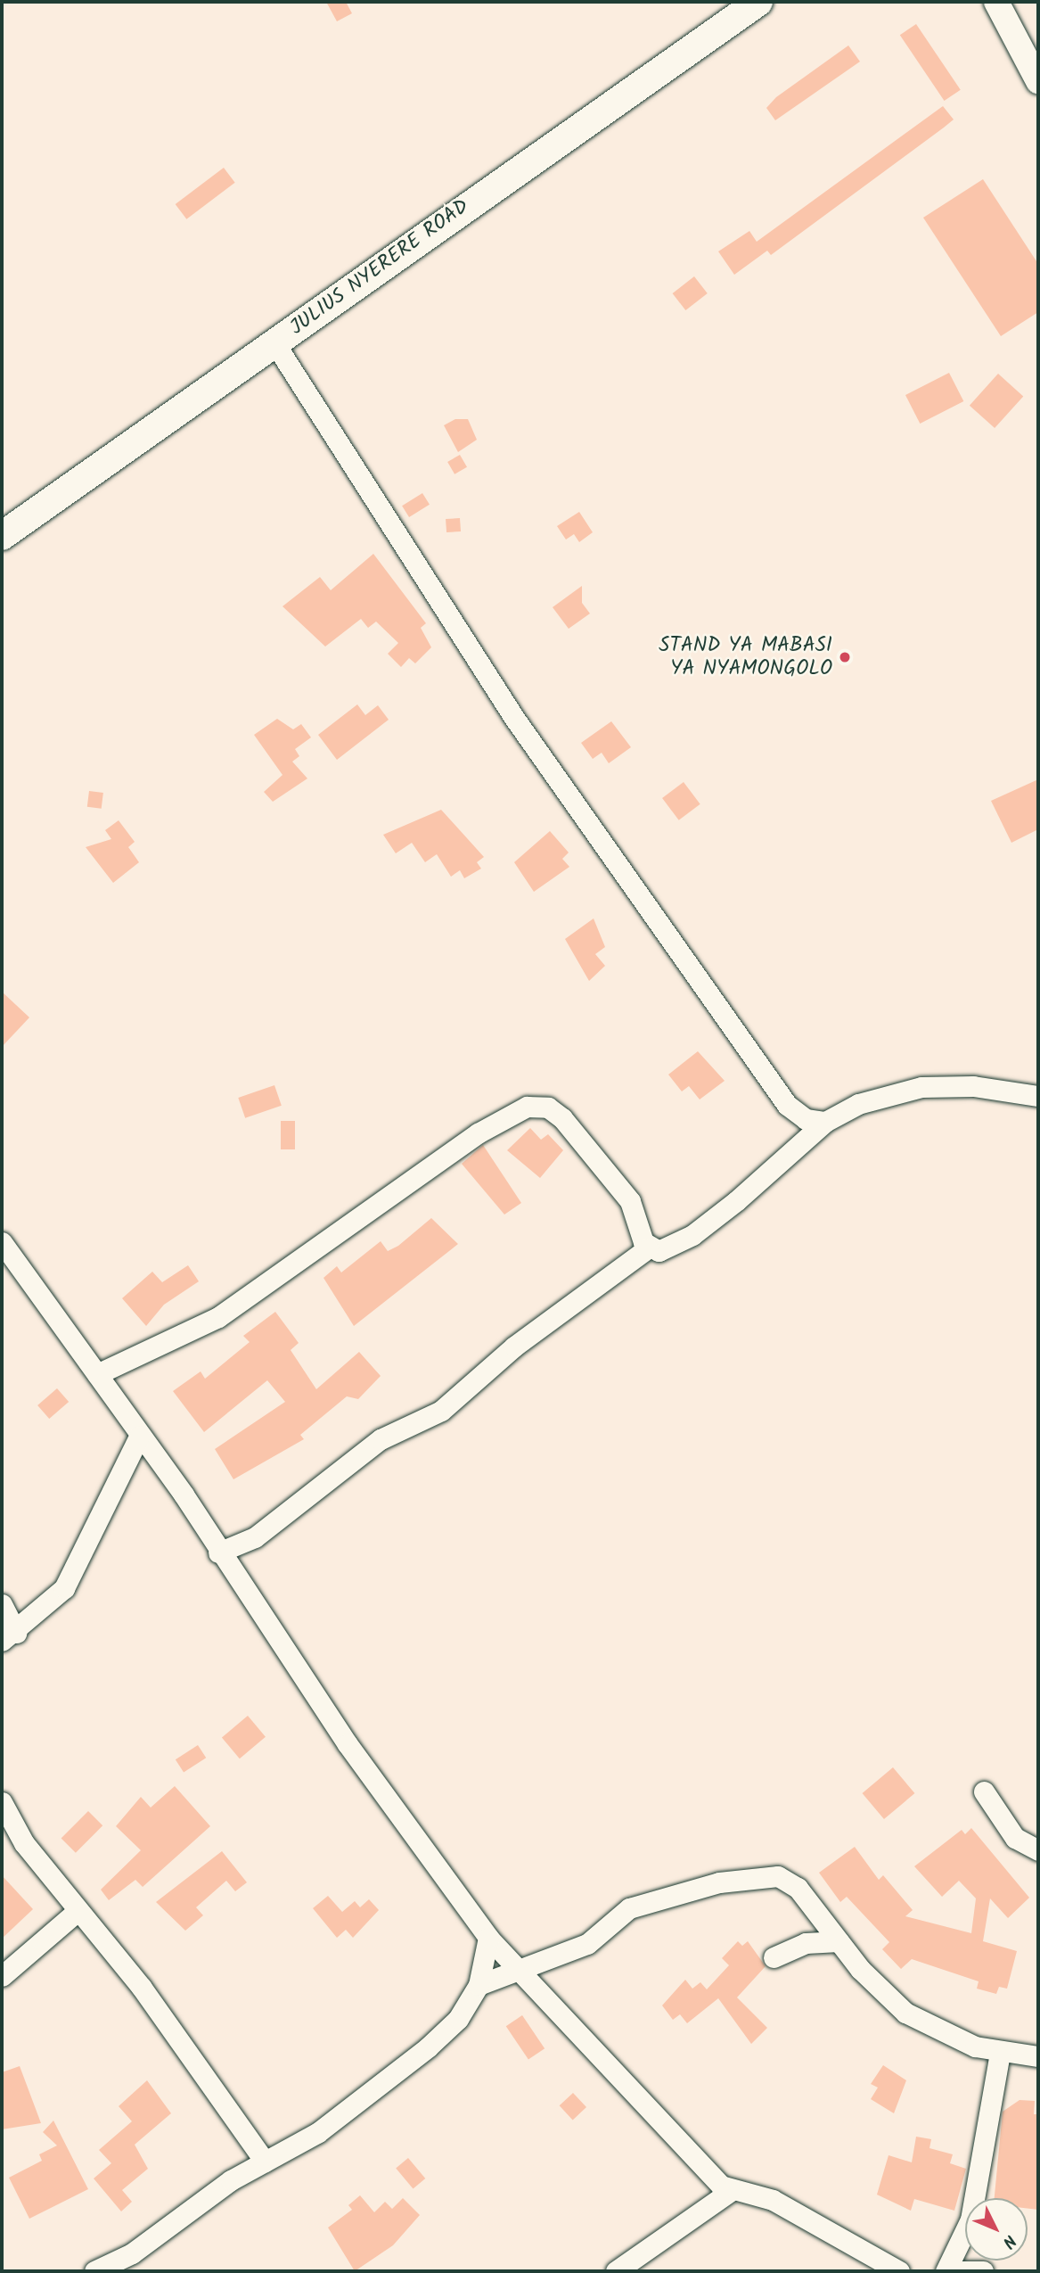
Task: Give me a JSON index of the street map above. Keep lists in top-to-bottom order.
{
  "streets": {
    "highway": ["JULIUS NYERERE ROAD"]
  },
  "places": ["STAND YA MABASI YA NYAMONGOLO"],
  "north": "bottom right"
}
